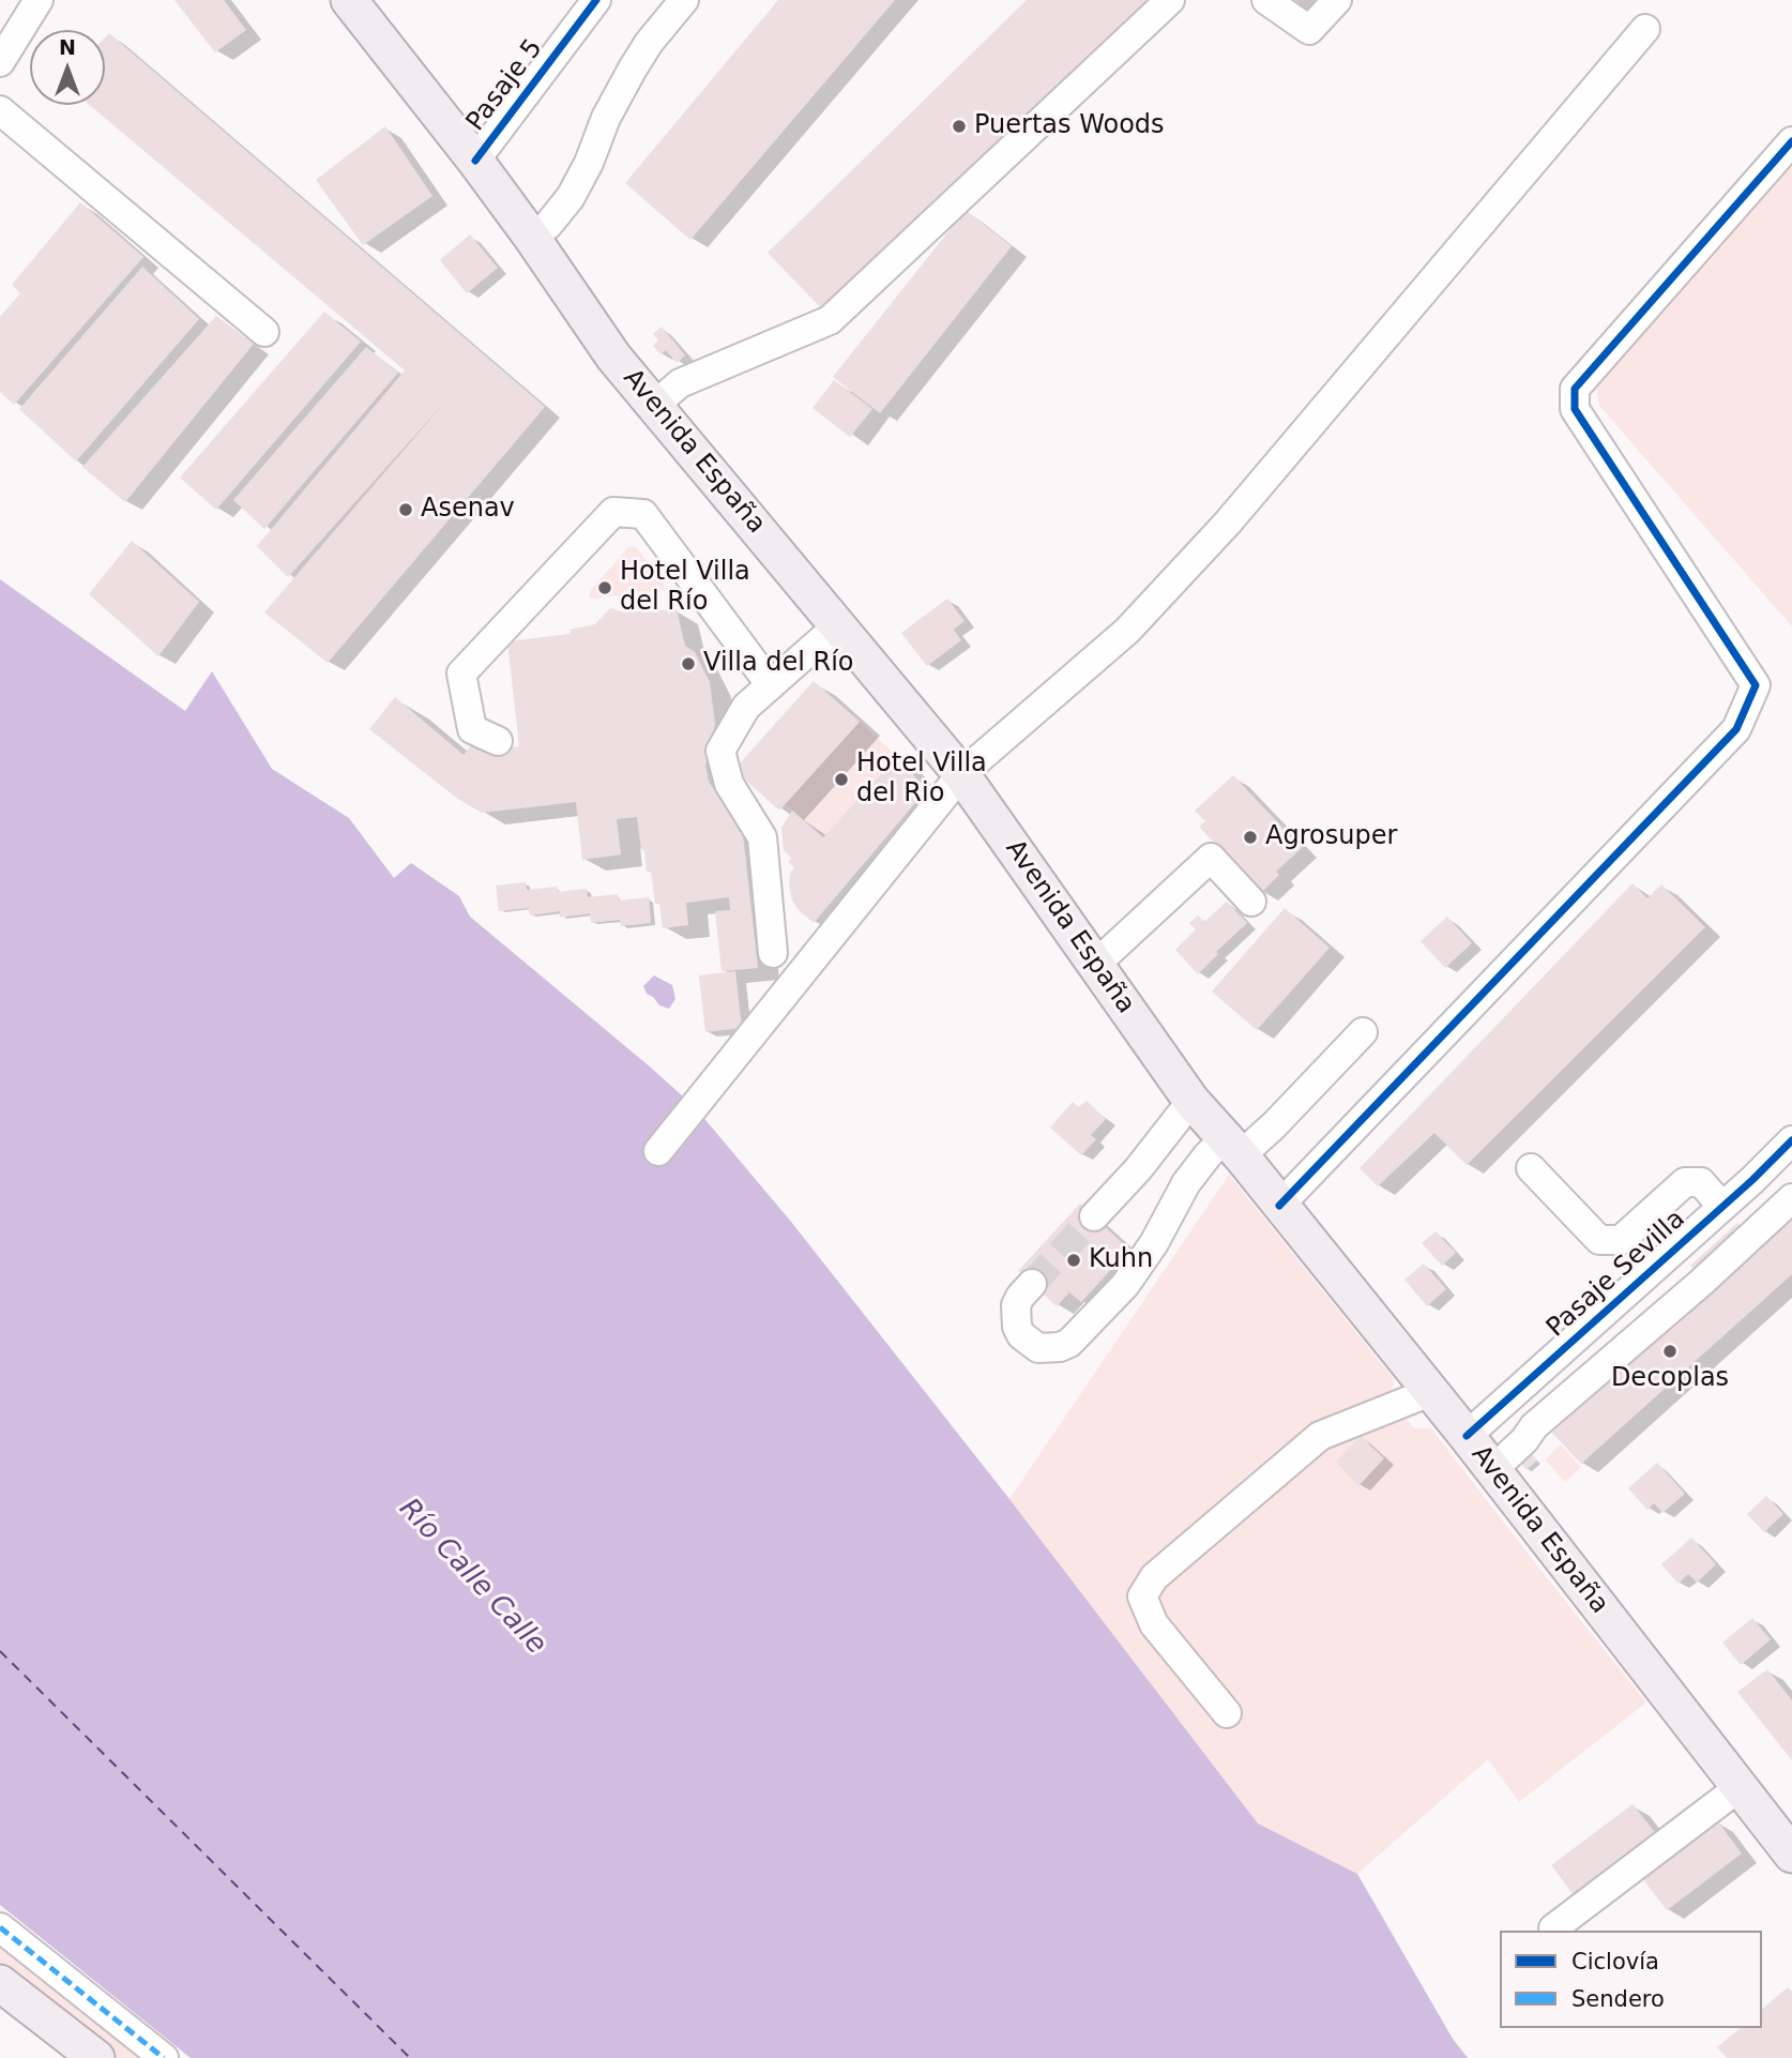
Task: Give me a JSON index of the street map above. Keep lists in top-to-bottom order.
{
  "streets": {
    "main road": ["Avenida España"],
    "street": ["Pasaje 5", "Pasaje Sevilla"]
  },
  "crossings": [
    ["Pasaje 5", "Avenida España"],
    ["Avenida España", "Pasaje Sevilla"]
  ],
  "water": ["Río Calle Calle"],
  "places": [
    "Puertas Woods",
    "Asenav",
    "Hotel Villa del Río",
    "Villa del Río",
    "Hotel Villa del Rio",
    "Agrosuper",
    "Kuhn",
    "Decoplas"
  ],
  "legend": ["Ciclovía", "Sendero"],
  "north": "top"
}
